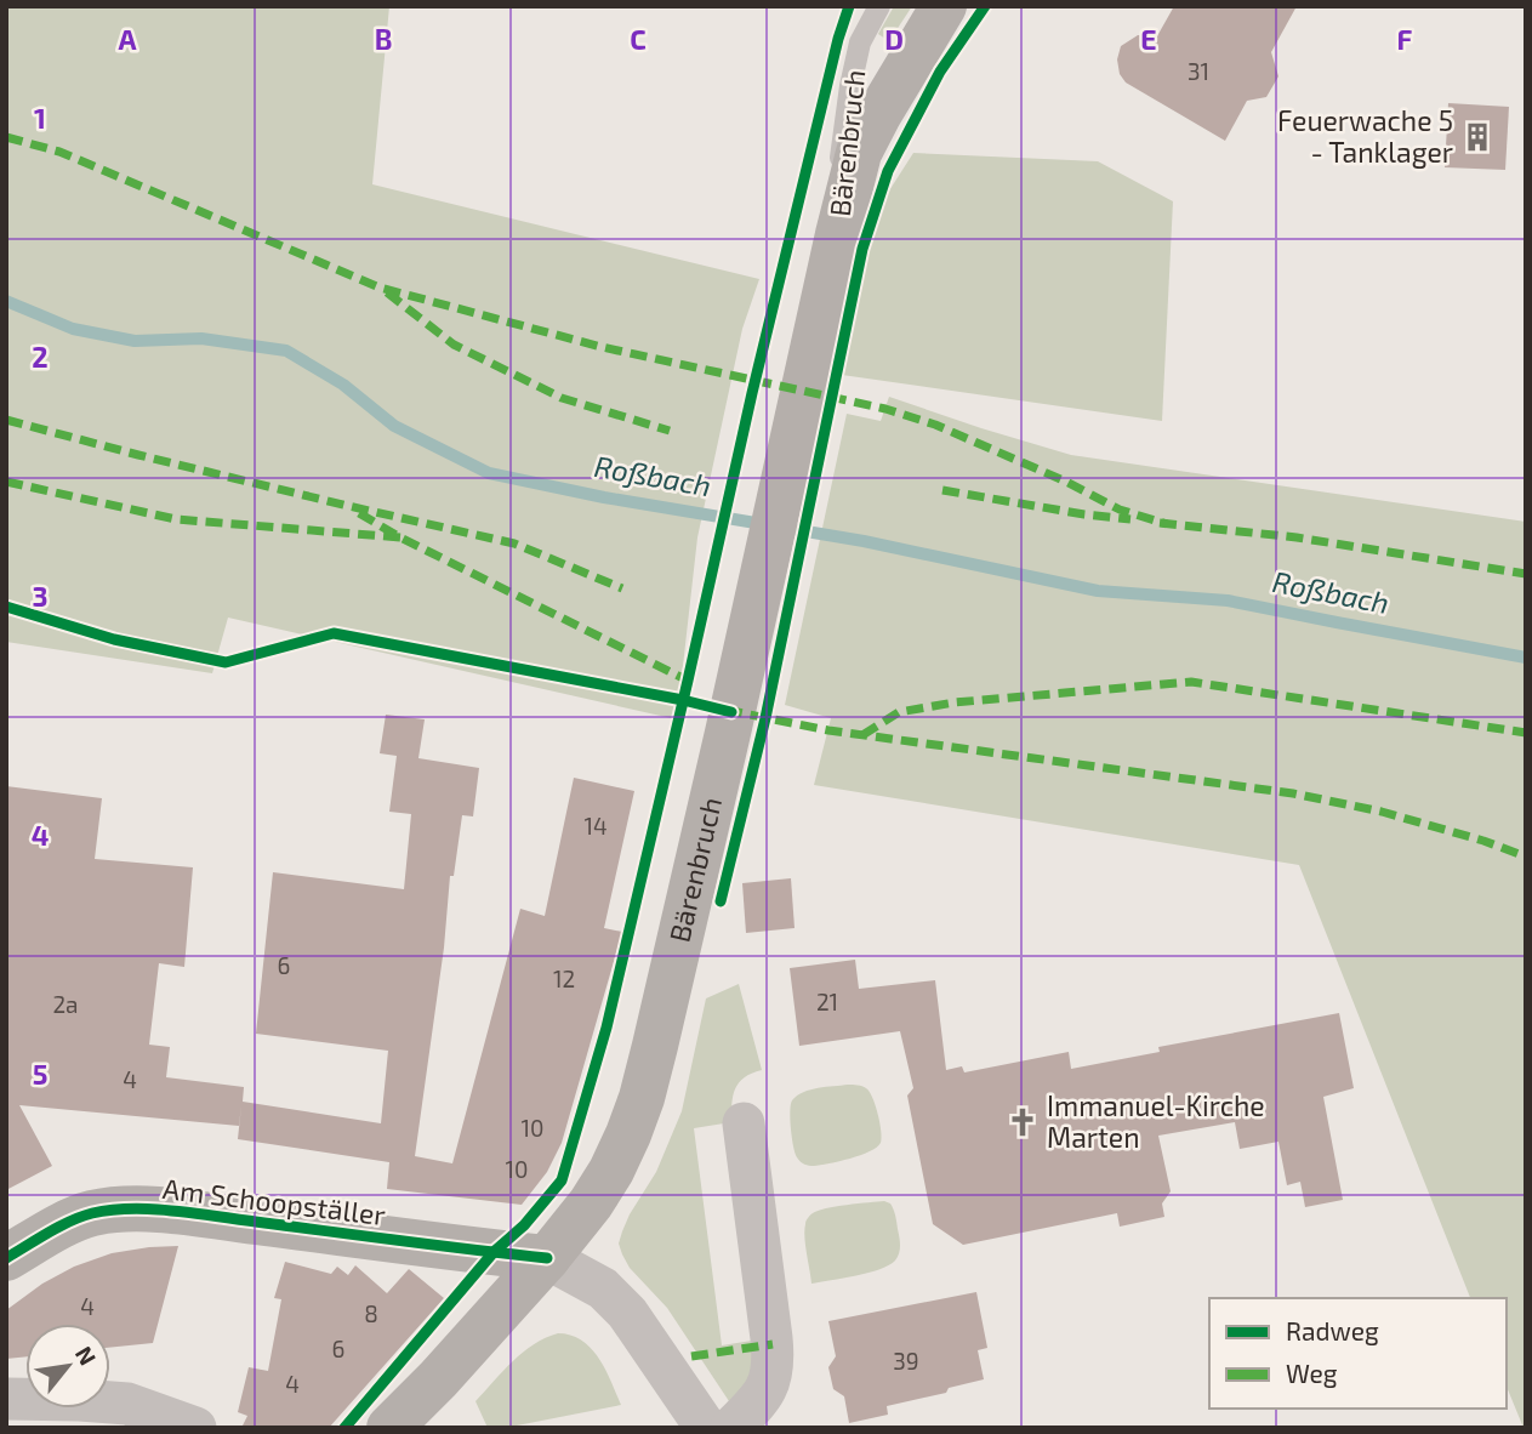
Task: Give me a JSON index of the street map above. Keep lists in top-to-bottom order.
{
  "streets": {
    "main road": ["Bärenbruch", "Am Schoopställer"]
  },
  "crossings": [
    ["Bärenbruch", "Am Schoopställer"]
  ],
  "water": ["Roßbach"],
  "places": {
    "building": ["Feuerwache 5 - Tanklager"],
    "church": ["Immanuel-Kirche Marten"]
  },
  "house_numbers": [
    "31",
    "14",
    "6",
    "12",
    "21",
    "2a",
    "4",
    "10",
    "10",
    "4",
    "8",
    "6",
    "39",
    "4"
  ],
  "legend": ["Radweg", "Weg"],
  "north": "top right",
  "grid": {
    "columns": [
      "A",
      "B",
      "C",
      "D",
      "E",
      "F"
    ],
    "rows": [
      "1",
      "2",
      "3",
      "4",
      "5"
    ]
  }
}
